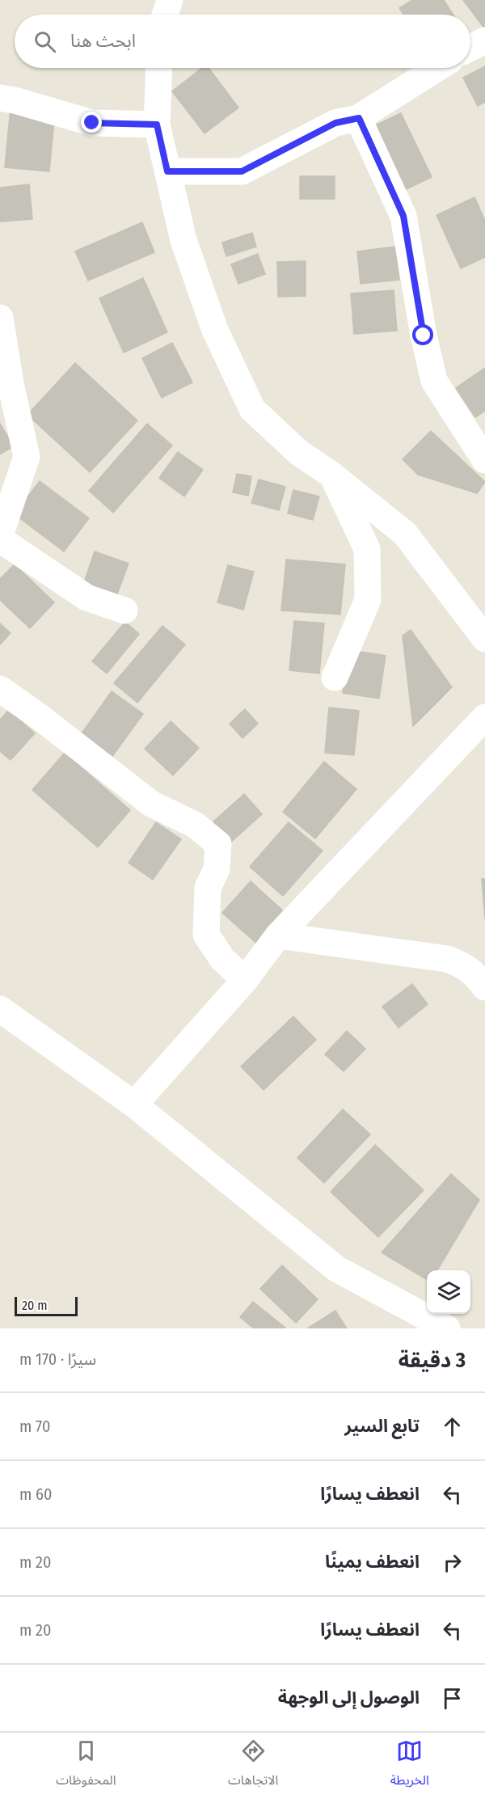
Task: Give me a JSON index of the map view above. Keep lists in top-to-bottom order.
{
  "scale_bar": "20 m",
  "page": {
    "search": "ابحث هنا",
    "scale": "20 m",
    "heading": ["3 دقيقة", "سيرًا · 170 m"],
    "list": [
      ["تابع السير", "70 m"],
      ["انعطف يسارًا", "60 m"],
      ["انعطف يمينًا", "20 m"],
      ["انعطف يسارًا", "20 m"],
      "الوصول إلى الوجهة"
    ],
    "nav": ["الخريطة", "الاتجاهات", "المحفوظات"]
  }
}
